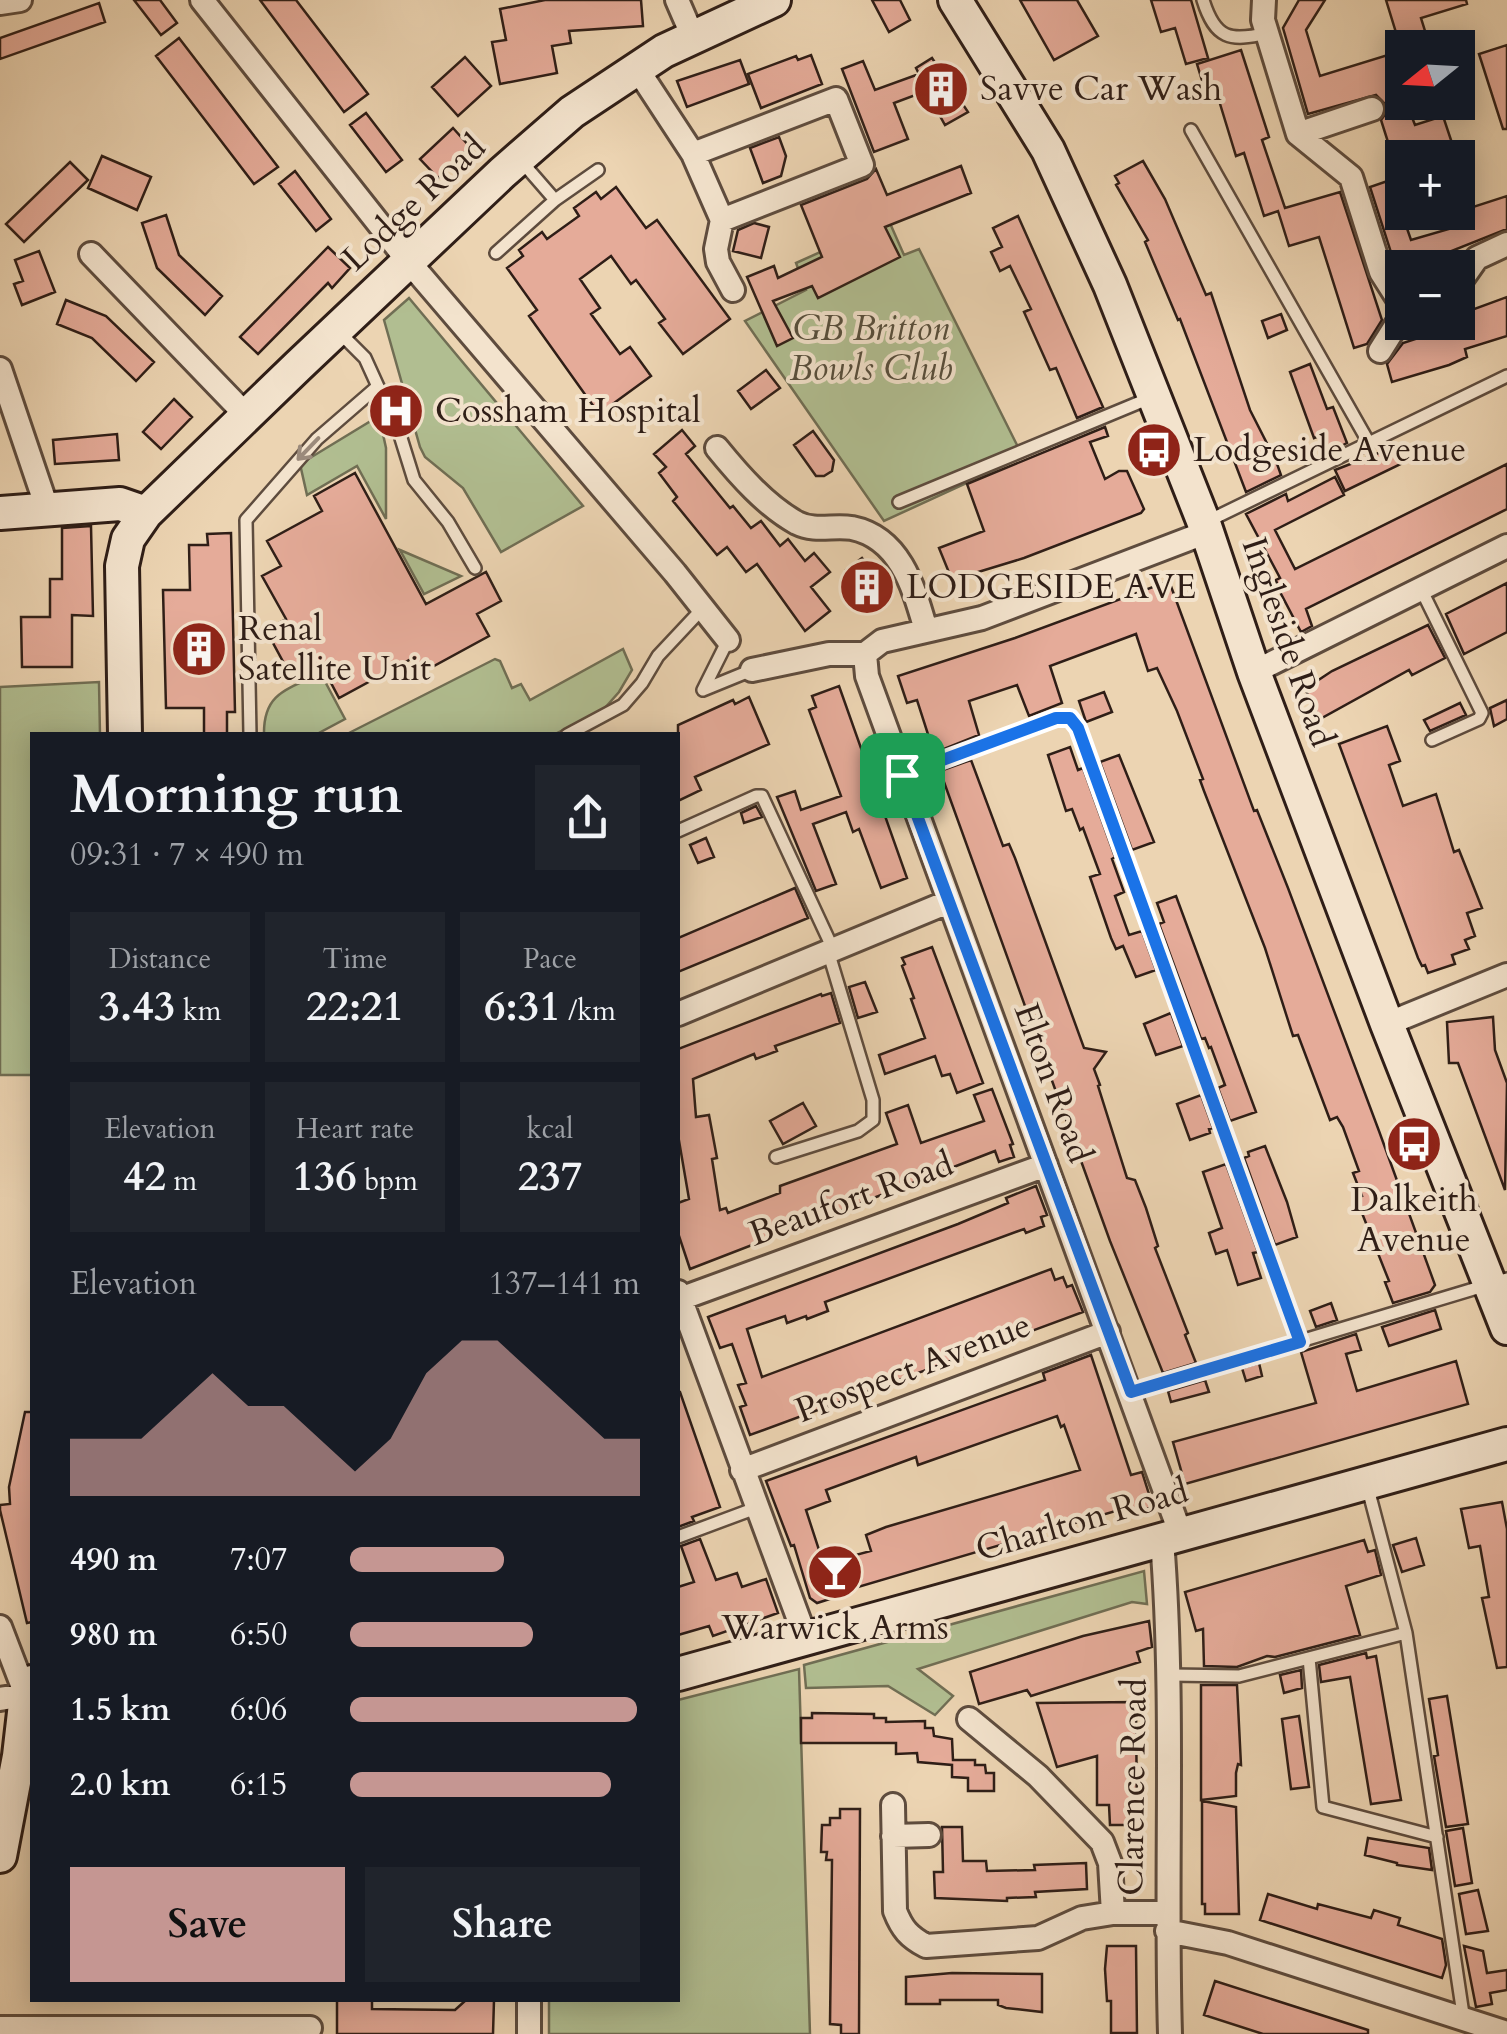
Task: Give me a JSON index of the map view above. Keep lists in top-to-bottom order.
{
  "streets": {
    "street": [
      "Lodge Road",
      "Ingleside Road",
      "Elton Road",
      "Beaufort Road",
      "Prospect Avenue",
      "Charlton Road",
      "Clarence Road"
    ]
  },
  "crossings": [
    ["Elton Road", "Beaufort Road"],
    ["Elton Road", "Prospect Avenue"],
    ["Elton Road", "Charlton Road"],
    ["Elton Road", "Clarence Road"],
    ["Charlton Road", "Clarence Road"]
  ],
  "parks": ["GB Britton Bowls Club"],
  "places": {
    "building": ["Savve Car Wash", "LODGESIDE AVE", "Renal Satellite Unit"],
    "hospital": ["Cossham Hospital"],
    "bus stop": ["Lodgeside Avenue", "Dalkeith Avenue"],
    "bar": ["Warwick Arms"]
  },
  "north": "left",
  "page": {
    "map_buttons": ["+", "−"],
    "heading": ["Morning run", "09:31 · 7 × 490 m"],
    "stats": [
      ["Distance", "3.43 km"],
      ["Time", "22:21"],
      ["Pace", "6:31 /km"],
      ["Elevation", "42 m"],
      ["Heart rate", "136 bpm"],
      ["kcal", "237"]
    ],
    "chart": ["Elevation", "137–141 m"],
    "list": [
      {
        "name": "490 m",
        "note": "7:07"
      },
      {
        "name": "980 m",
        "note": "6:50"
      },
      {
        "name": "1.5 km",
        "note": "6:06"
      },
      {
        "name": "2.0 km",
        "note": "6:15"
      }
    ],
    "buttons": ["Save", "Share"]
  }
}
